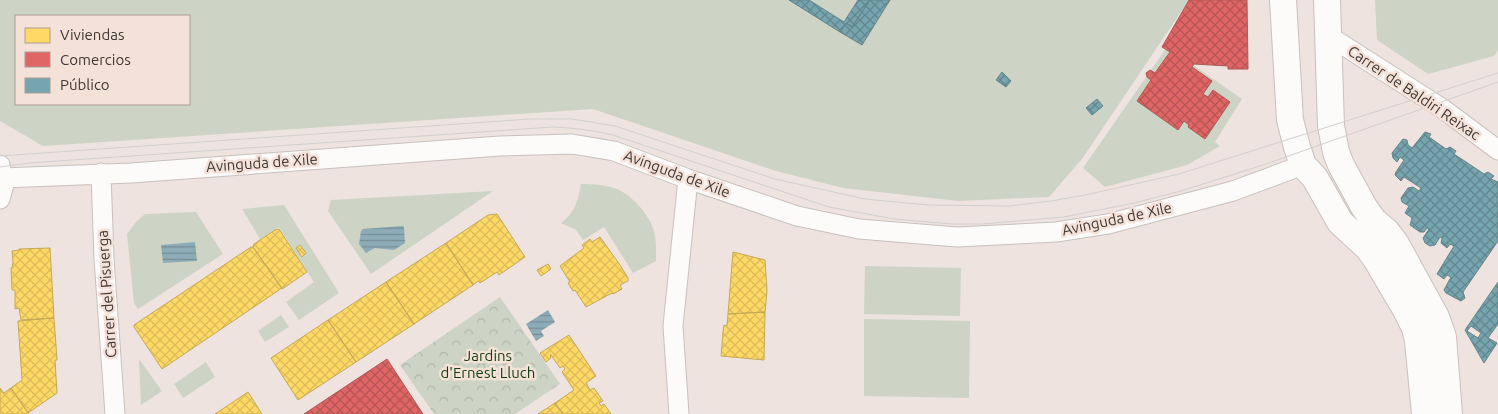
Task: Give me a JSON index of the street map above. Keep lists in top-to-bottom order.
{
  "streets": {
    "street": ["Carrer de Baldiri Reixac", "Avinguda de Xile", "Carrer del Pisuerga"]
  },
  "crossings": [
    ["Avinguda de Xile", "Carrer del Pisuerga"]
  ],
  "parks": ["Jardins d'Ernest Lluch"],
  "legend": ["Viviendas", "Comercios", "Público"]
}
